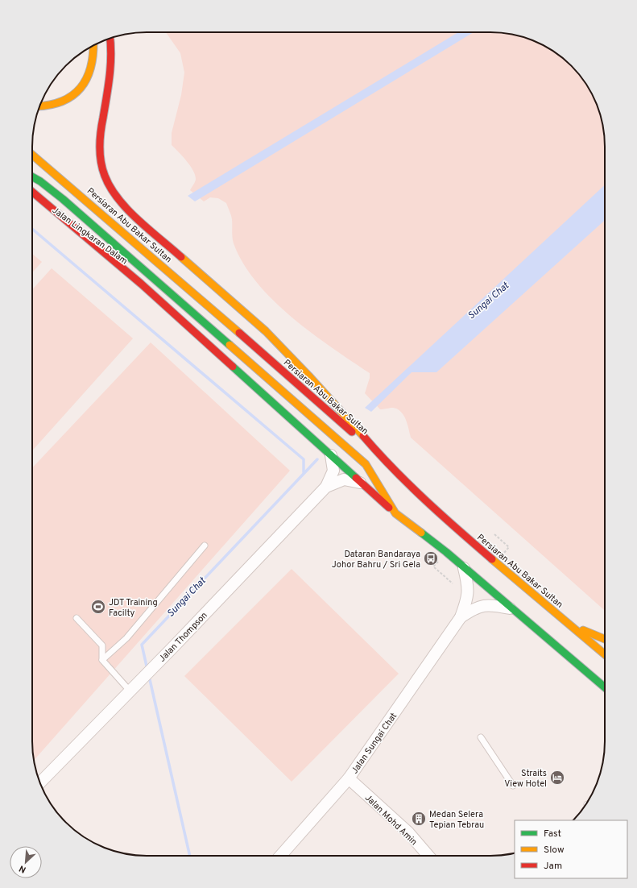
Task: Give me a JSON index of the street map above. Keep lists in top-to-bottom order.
{
  "streets": {
    "main road": ["Persiaran Abu Bakar Sultan", "Jalan Lingkaran Dalam"],
    "street": ["Jalan Thompson", "Jalan Sungai Chat", "Jalan Mohd Amin"]
  },
  "crossings": [
    ["Jalan Sungai Chat", "Jalan Mohd Amin"]
  ],
  "water": ["Sungai Chat"],
  "places": {
    "bus stop": ["Dataran Bandaraya Johor Bahru / Sri Gela"],
    "sports": ["JDT Training Facilty"],
    "hotel": ["Straits View Hotel"],
    "building": ["Medan Selera Tepian Tebrau"]
  },
  "legend": ["Fast", "Slow", "Jam"],
  "north": "bottom left"
}
